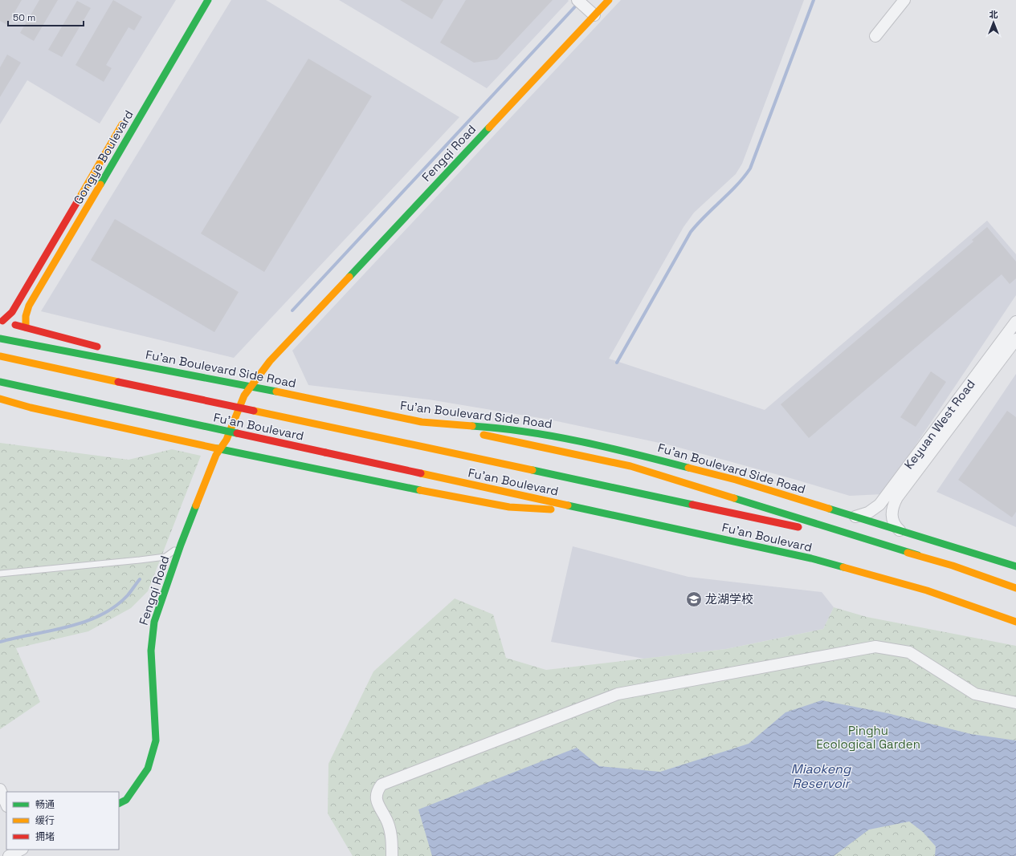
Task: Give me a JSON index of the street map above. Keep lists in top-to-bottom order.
{
  "streets": {
    "main road": [
      "Fengqi Road",
      "Gongye Boulevard",
      "Fu'an Boulevard Side Road",
      "Fu'an Boulevard"
    ],
    "street": ["Keyuan West Road"]
  },
  "crossings": [
    ["Fengqi Road", "Fu'an Boulevard Side Road"],
    ["Fu'an Boulevard Side Road", "Keyuan West Road"]
  ],
  "water": ["Miaokeng Reservoir"],
  "parks": ["Pinghu Ecological Garden"],
  "places": {
    "school or university": ["龙湖学校"]
  },
  "legend": ["畅通", "缓行", "拥堵"],
  "scale_bar": "50 m",
  "north": "top"
}
